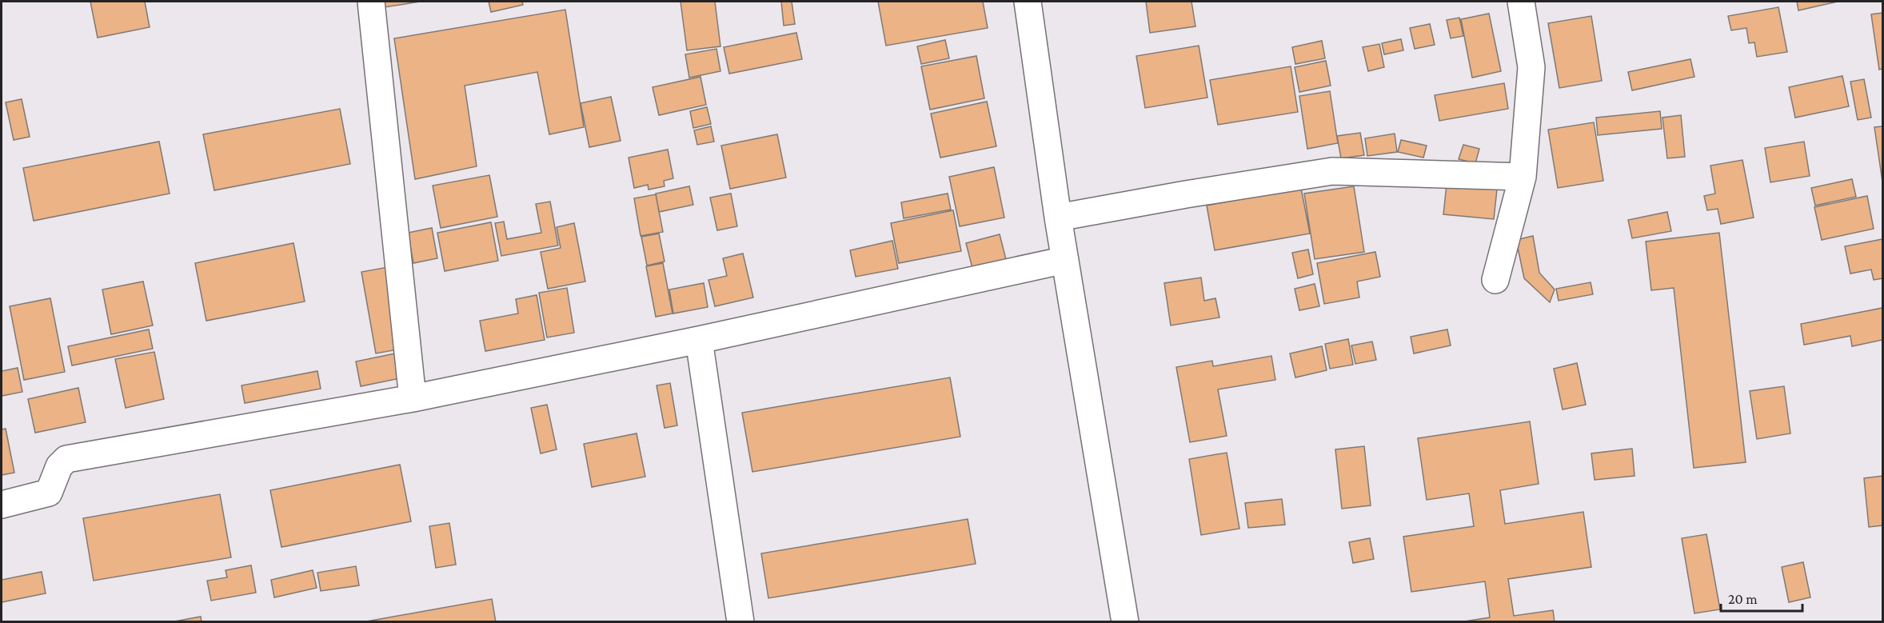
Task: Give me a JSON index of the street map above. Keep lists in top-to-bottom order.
{
  "scale_bar": "20 m"
}
